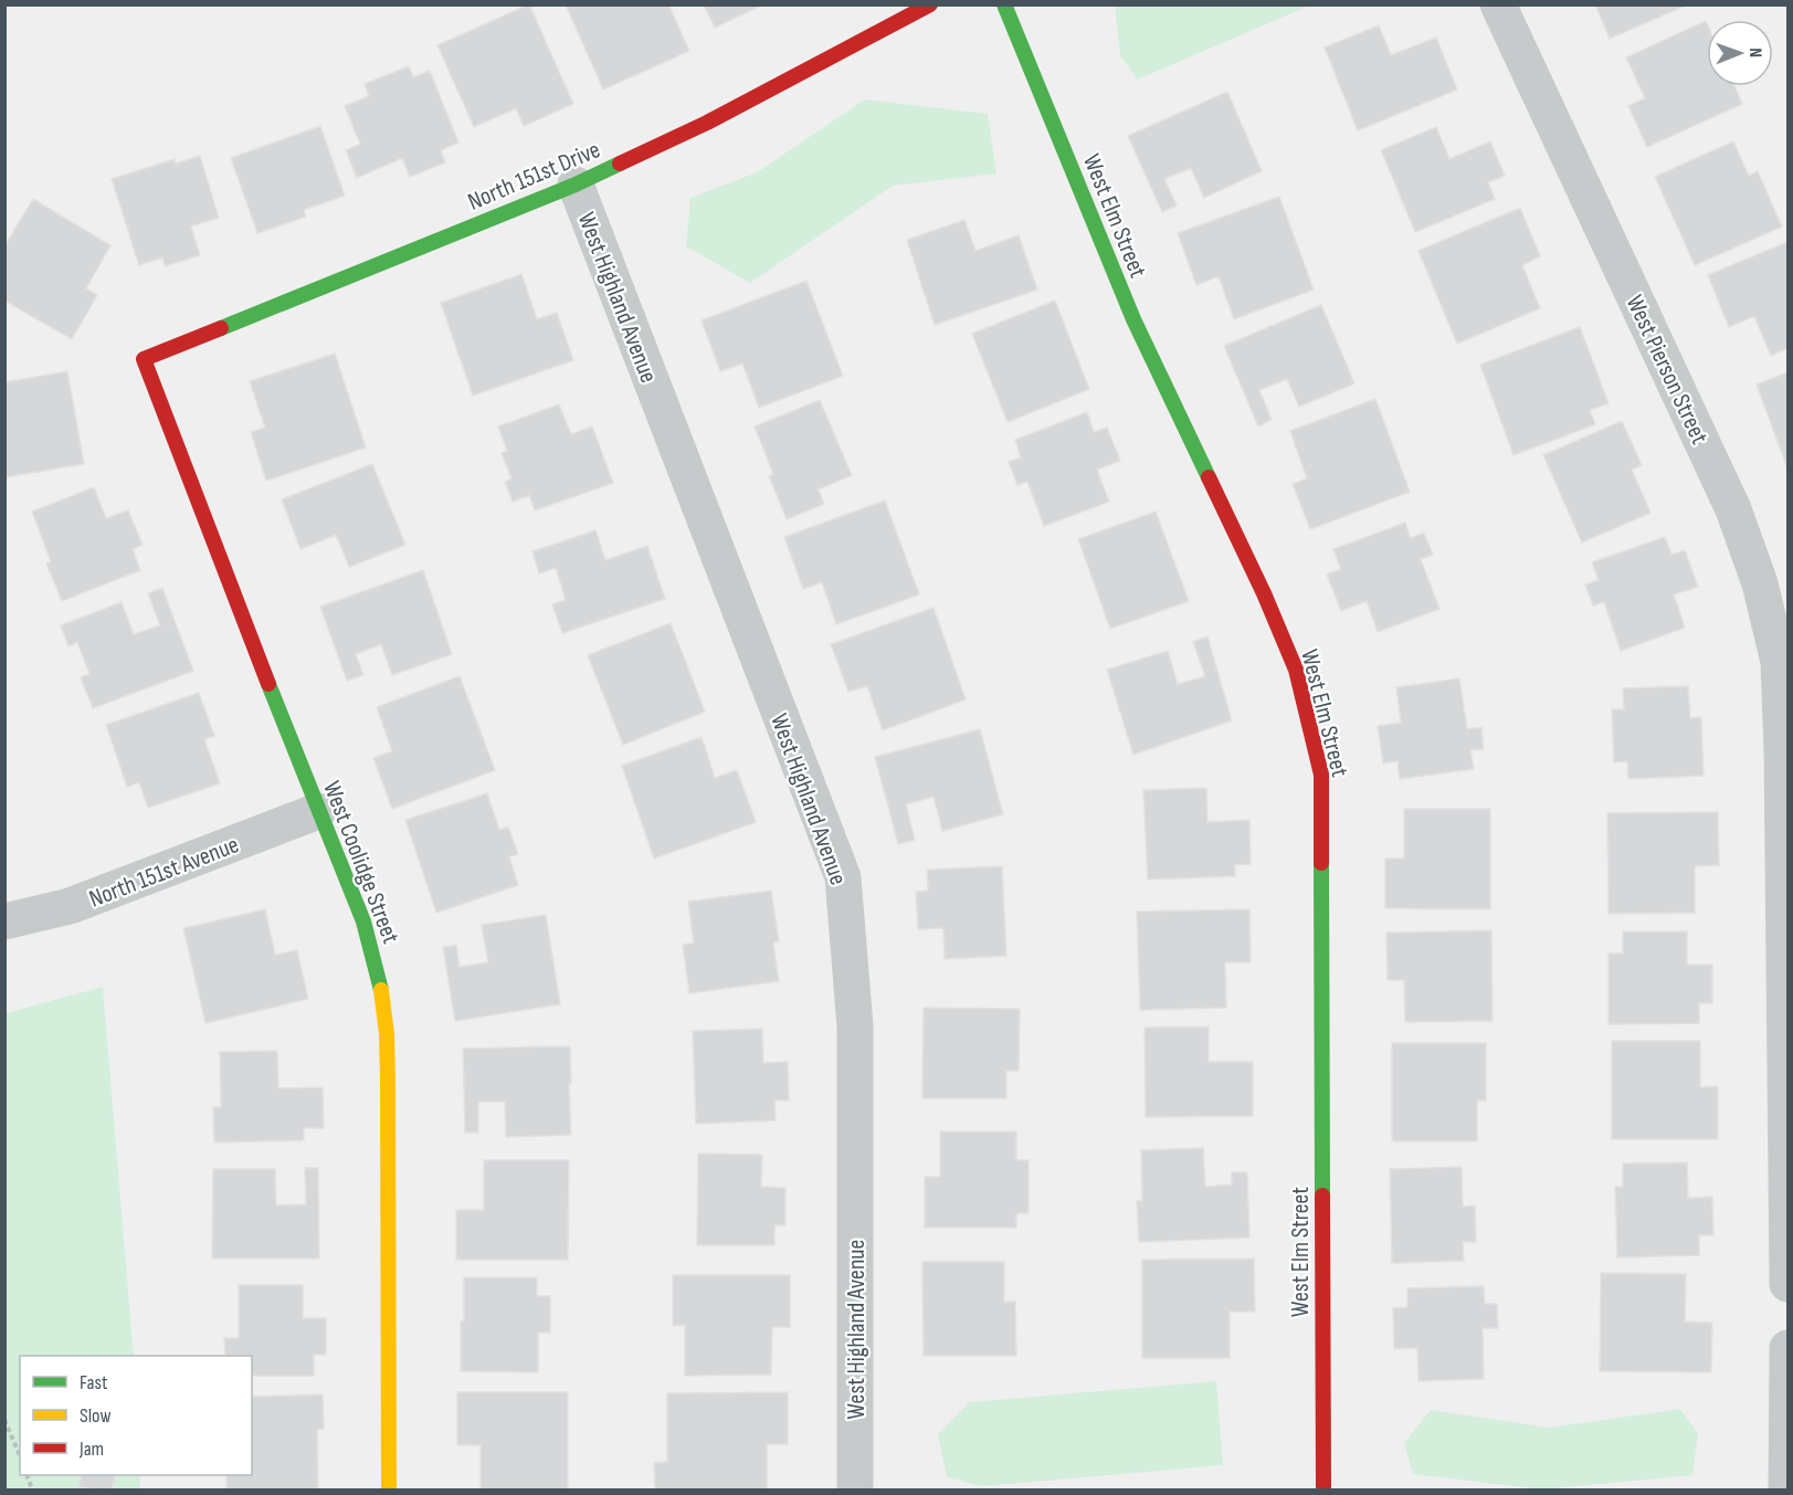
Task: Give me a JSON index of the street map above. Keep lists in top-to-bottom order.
{
  "streets": {
    "street": [
      "North 151st Drive",
      "West Elm Street",
      "West Highland Avenue",
      "West Pierson Street",
      "West Coolidge Street",
      "North 151st Avenue"
    ]
  },
  "crossings": [
    ["North 151st Drive", "West Highland Avenue"],
    ["North 151st Drive", "West Coolidge Street"],
    ["West Coolidge Street", "North 151st Avenue"]
  ],
  "legend": ["Fast", "Slow", "Jam"],
  "north": "right"
}
